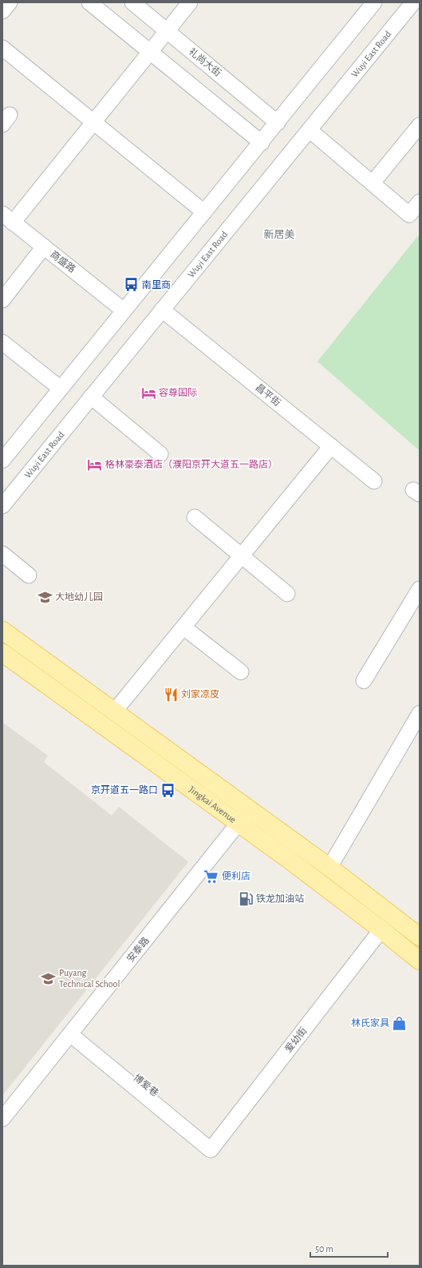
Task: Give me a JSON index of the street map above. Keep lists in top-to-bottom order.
{
  "streets": {
    "main road": ["Jingkai Avenue"],
    "street": [
      "Wuyi East Road",
      "礼尚大街",
      "商盛路",
      "昌平街",
      "安泰路",
      "爱幼街",
      "博爱巷"
    ]
  },
  "crossings": [
    ["Wuyi East Road", "昌平街"],
    ["Jingkai Avenue", "安泰路"],
    ["Jingkai Avenue", "爱幼街"],
    ["安泰路", "博爱巷"],
    ["爱幼街", "博爱巷"]
  ],
  "districts": ["新居美"],
  "places": {
    "bus stop": ["南里商", "京开道五一路口"],
    "hotel": ["容尊国际", "格林豪泰酒店（濮阳京开大道五一路店）"],
    "school or university": ["大地幼儿园", "Puyang Technical School"],
    "restaurant": ["刘家凉皮"],
    "supermarket": ["便利店"],
    "fuel station": ["铁龙加油站"],
    "shop": ["林氏家具"]
  },
  "scale_bar": "50 m"
}
